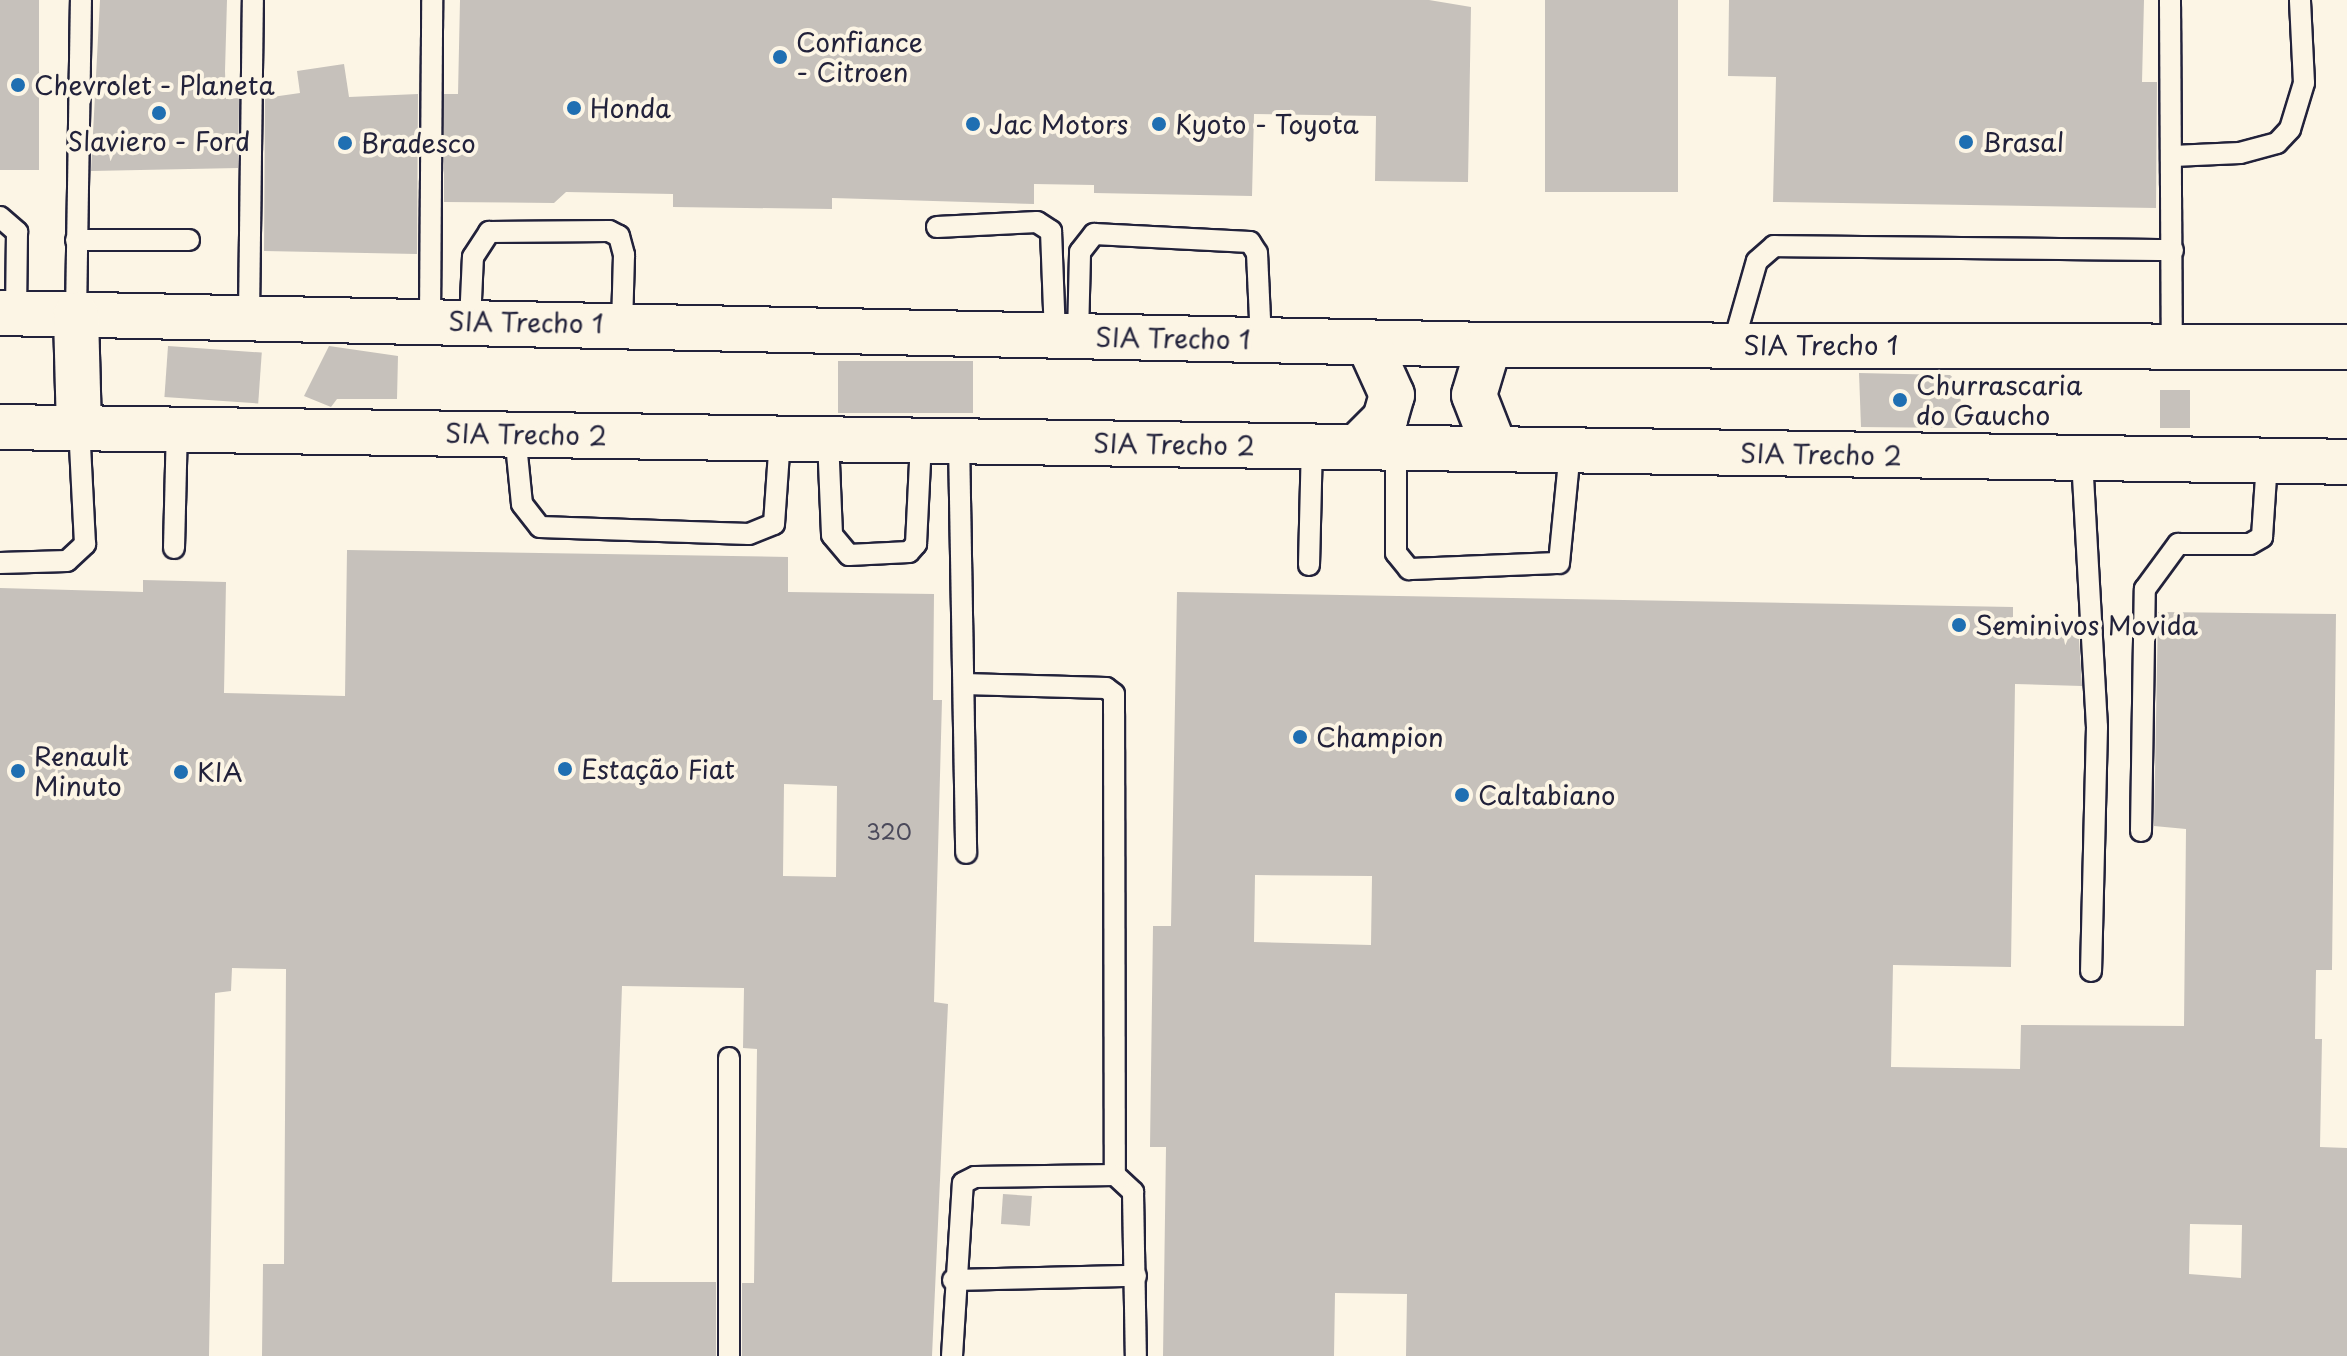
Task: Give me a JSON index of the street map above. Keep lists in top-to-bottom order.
{
  "streets": {
    "main road": ["SIA Trecho 1", "SIA Trecho 2"]
  },
  "places": [
    "Confiance - Citroen",
    "Chevrolet - Planeta",
    "Honda",
    "Slaviero - Ford",
    "Jac Motors",
    "Kyoto - Toyota",
    "Brasal",
    "Bradesco",
    "Churrascaria do Gaucho",
    "Seminivos Movida",
    "Champion",
    "Estação Fiat",
    "Renault Minuto",
    "KIA",
    "Caltabiano"
  ],
  "house_numbers": ["320"]
}
